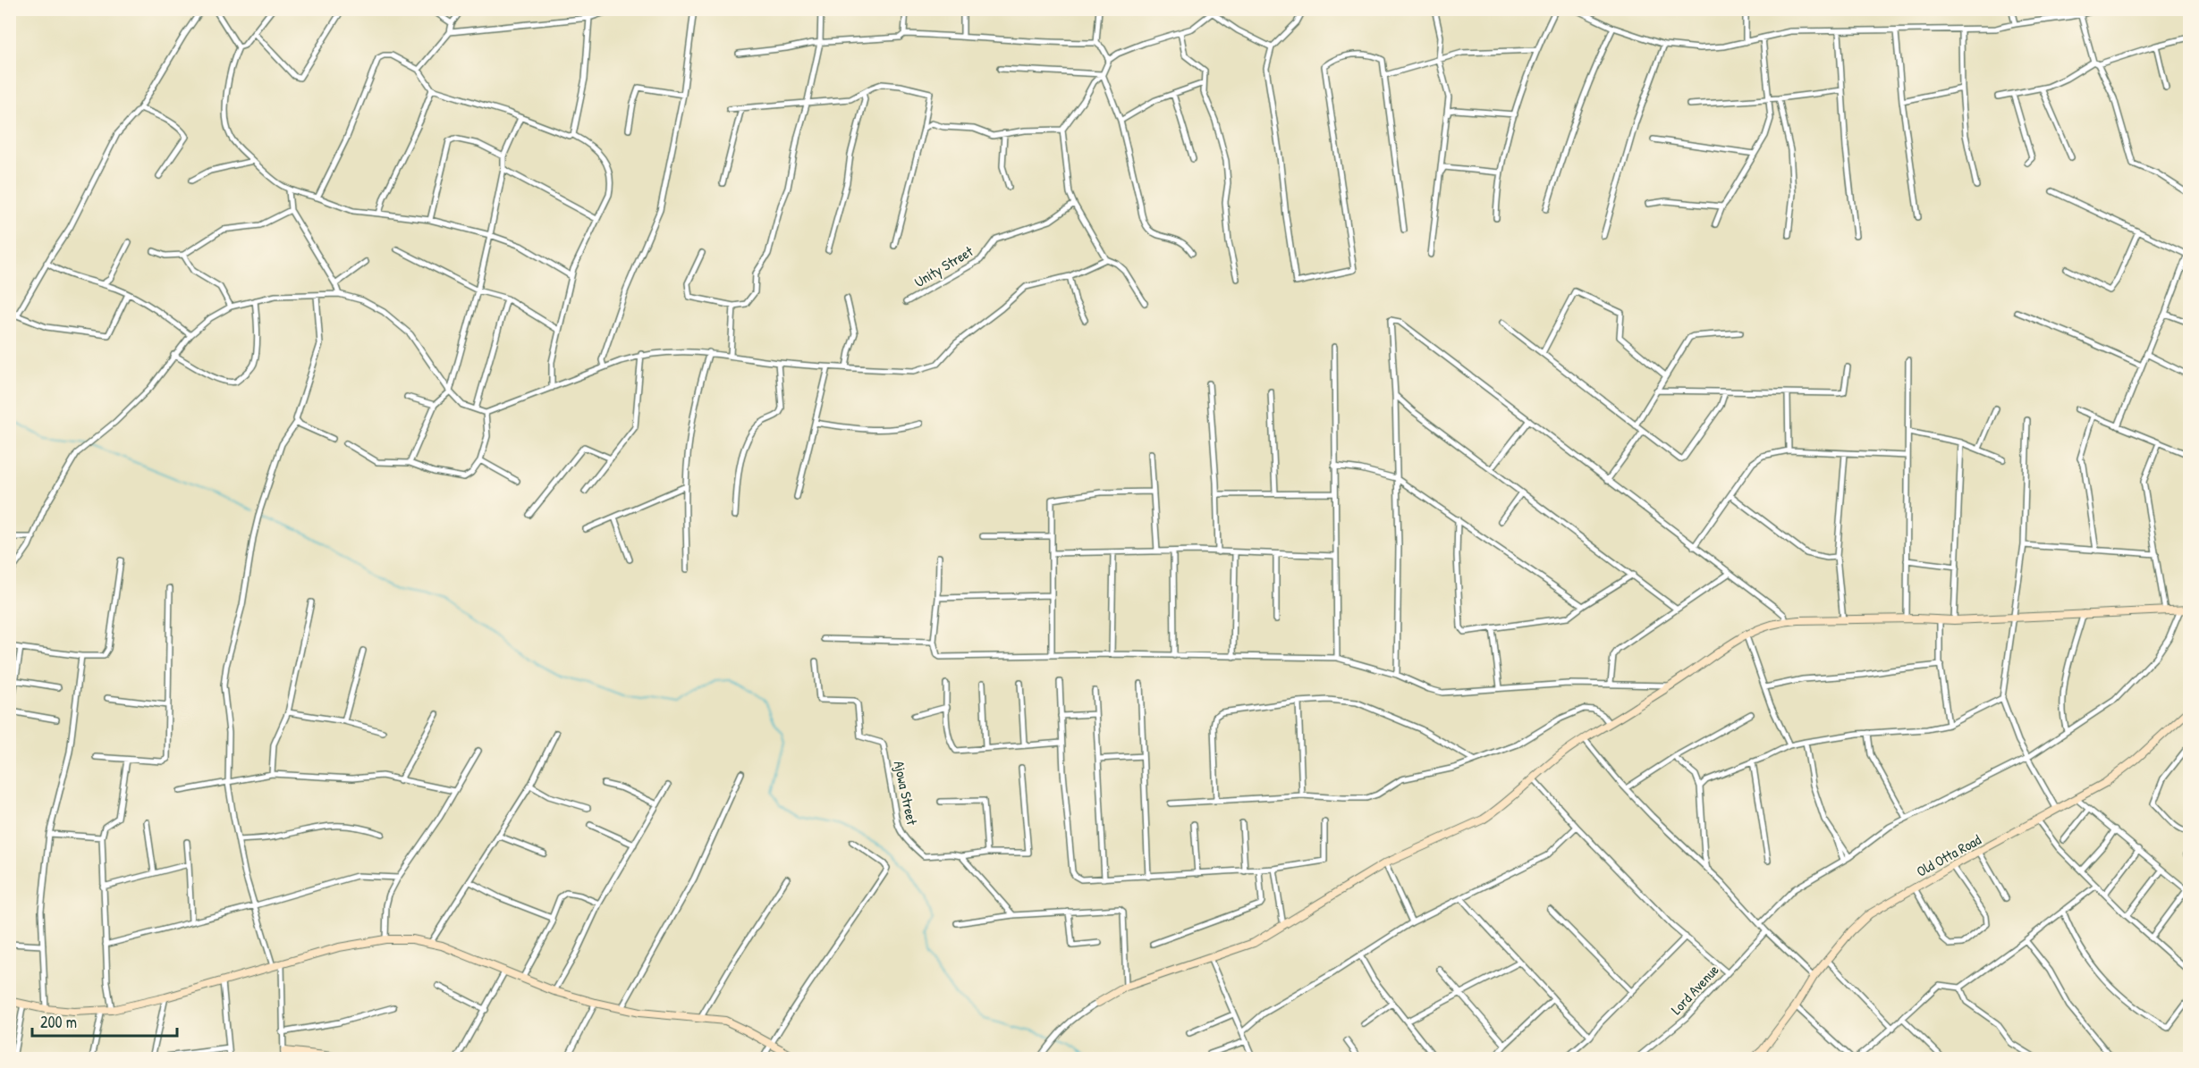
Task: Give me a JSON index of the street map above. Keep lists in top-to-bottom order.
{
  "streets": {
    "street": [
      "Unity Street",
      "Ajowa Street",
      "Old Otta Road",
      "Lord Avenue"
    ]
  },
  "scale_bar": "200 m"
}
